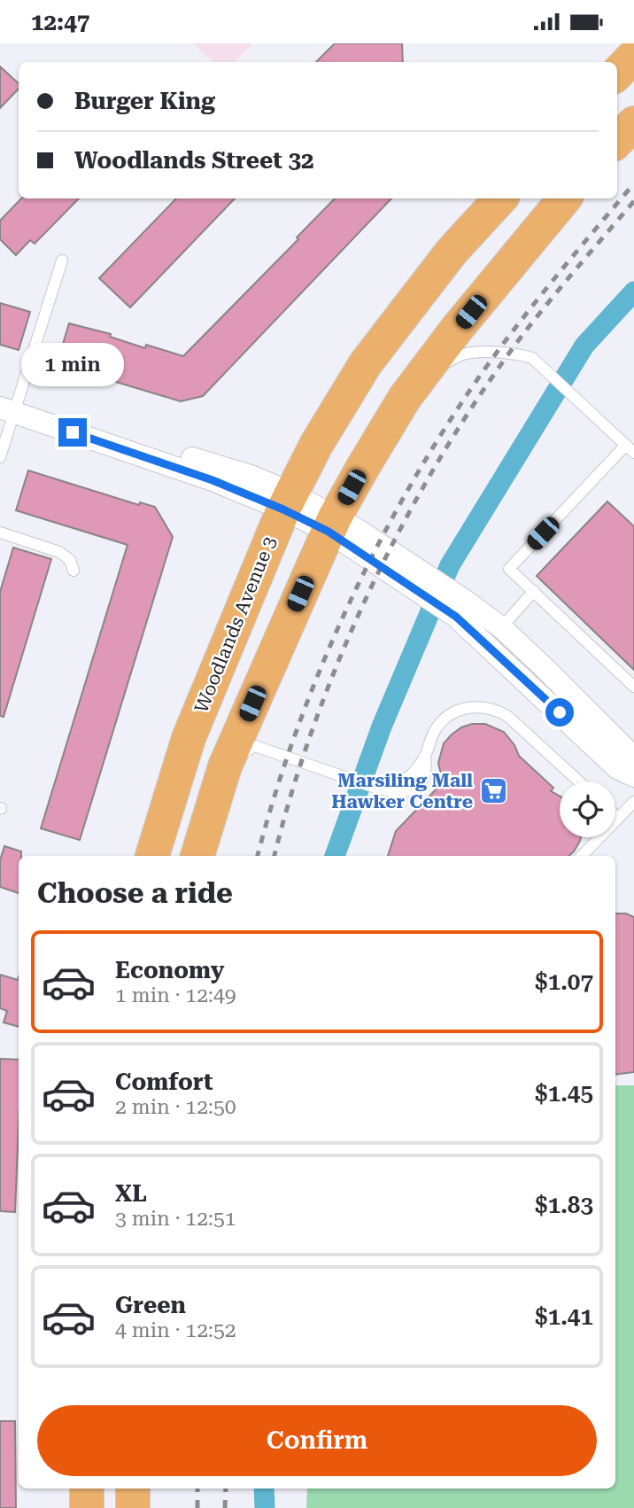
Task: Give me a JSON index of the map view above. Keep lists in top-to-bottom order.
{
  "streets": {
    "main road": ["Woodlands Avenue 3"]
  },
  "places": {
    "supermarket": ["Marsiling Mall Hawker Centre"]
  },
  "page": {
    "status": "12:47",
    "banner": ["Burger King", "Woodlands Street 32"],
    "bubble": "1 min",
    "heading": "Choose a ride",
    "list": [
      {
        "name": "Economy",
        "note": "1 min · 12:49",
        "value": "$1.07"
      },
      {
        "name": "Comfort",
        "note": "2 min · 12:50",
        "value": "$1.45"
      },
      {
        "name": "XL",
        "note": "3 min · 12:51",
        "value": "$1.83"
      },
      {
        "name": "Green",
        "note": "4 min · 12:52",
        "value": "$1.41"
      }
    ],
    "buttons": "Confirm"
  }
}
